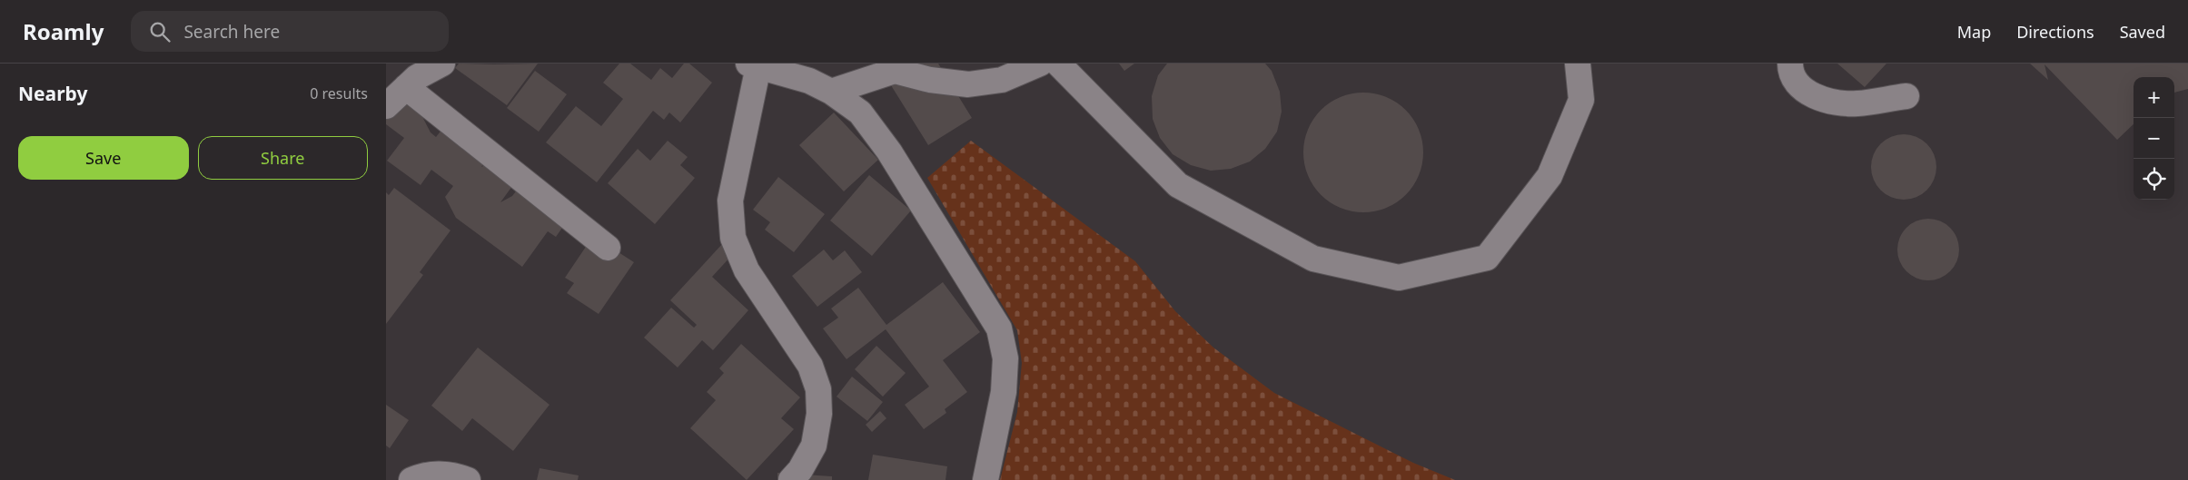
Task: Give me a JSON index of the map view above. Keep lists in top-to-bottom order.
{
  "page": {
    "header": "Roamly",
    "search": "Search here",
    "nav": ["Map", "Directions", "Saved"],
    "heading": ["Nearby", "0 results"],
    "map_buttons": ["+", "−"],
    "buttons": ["Save", "Share"]
  }
}
